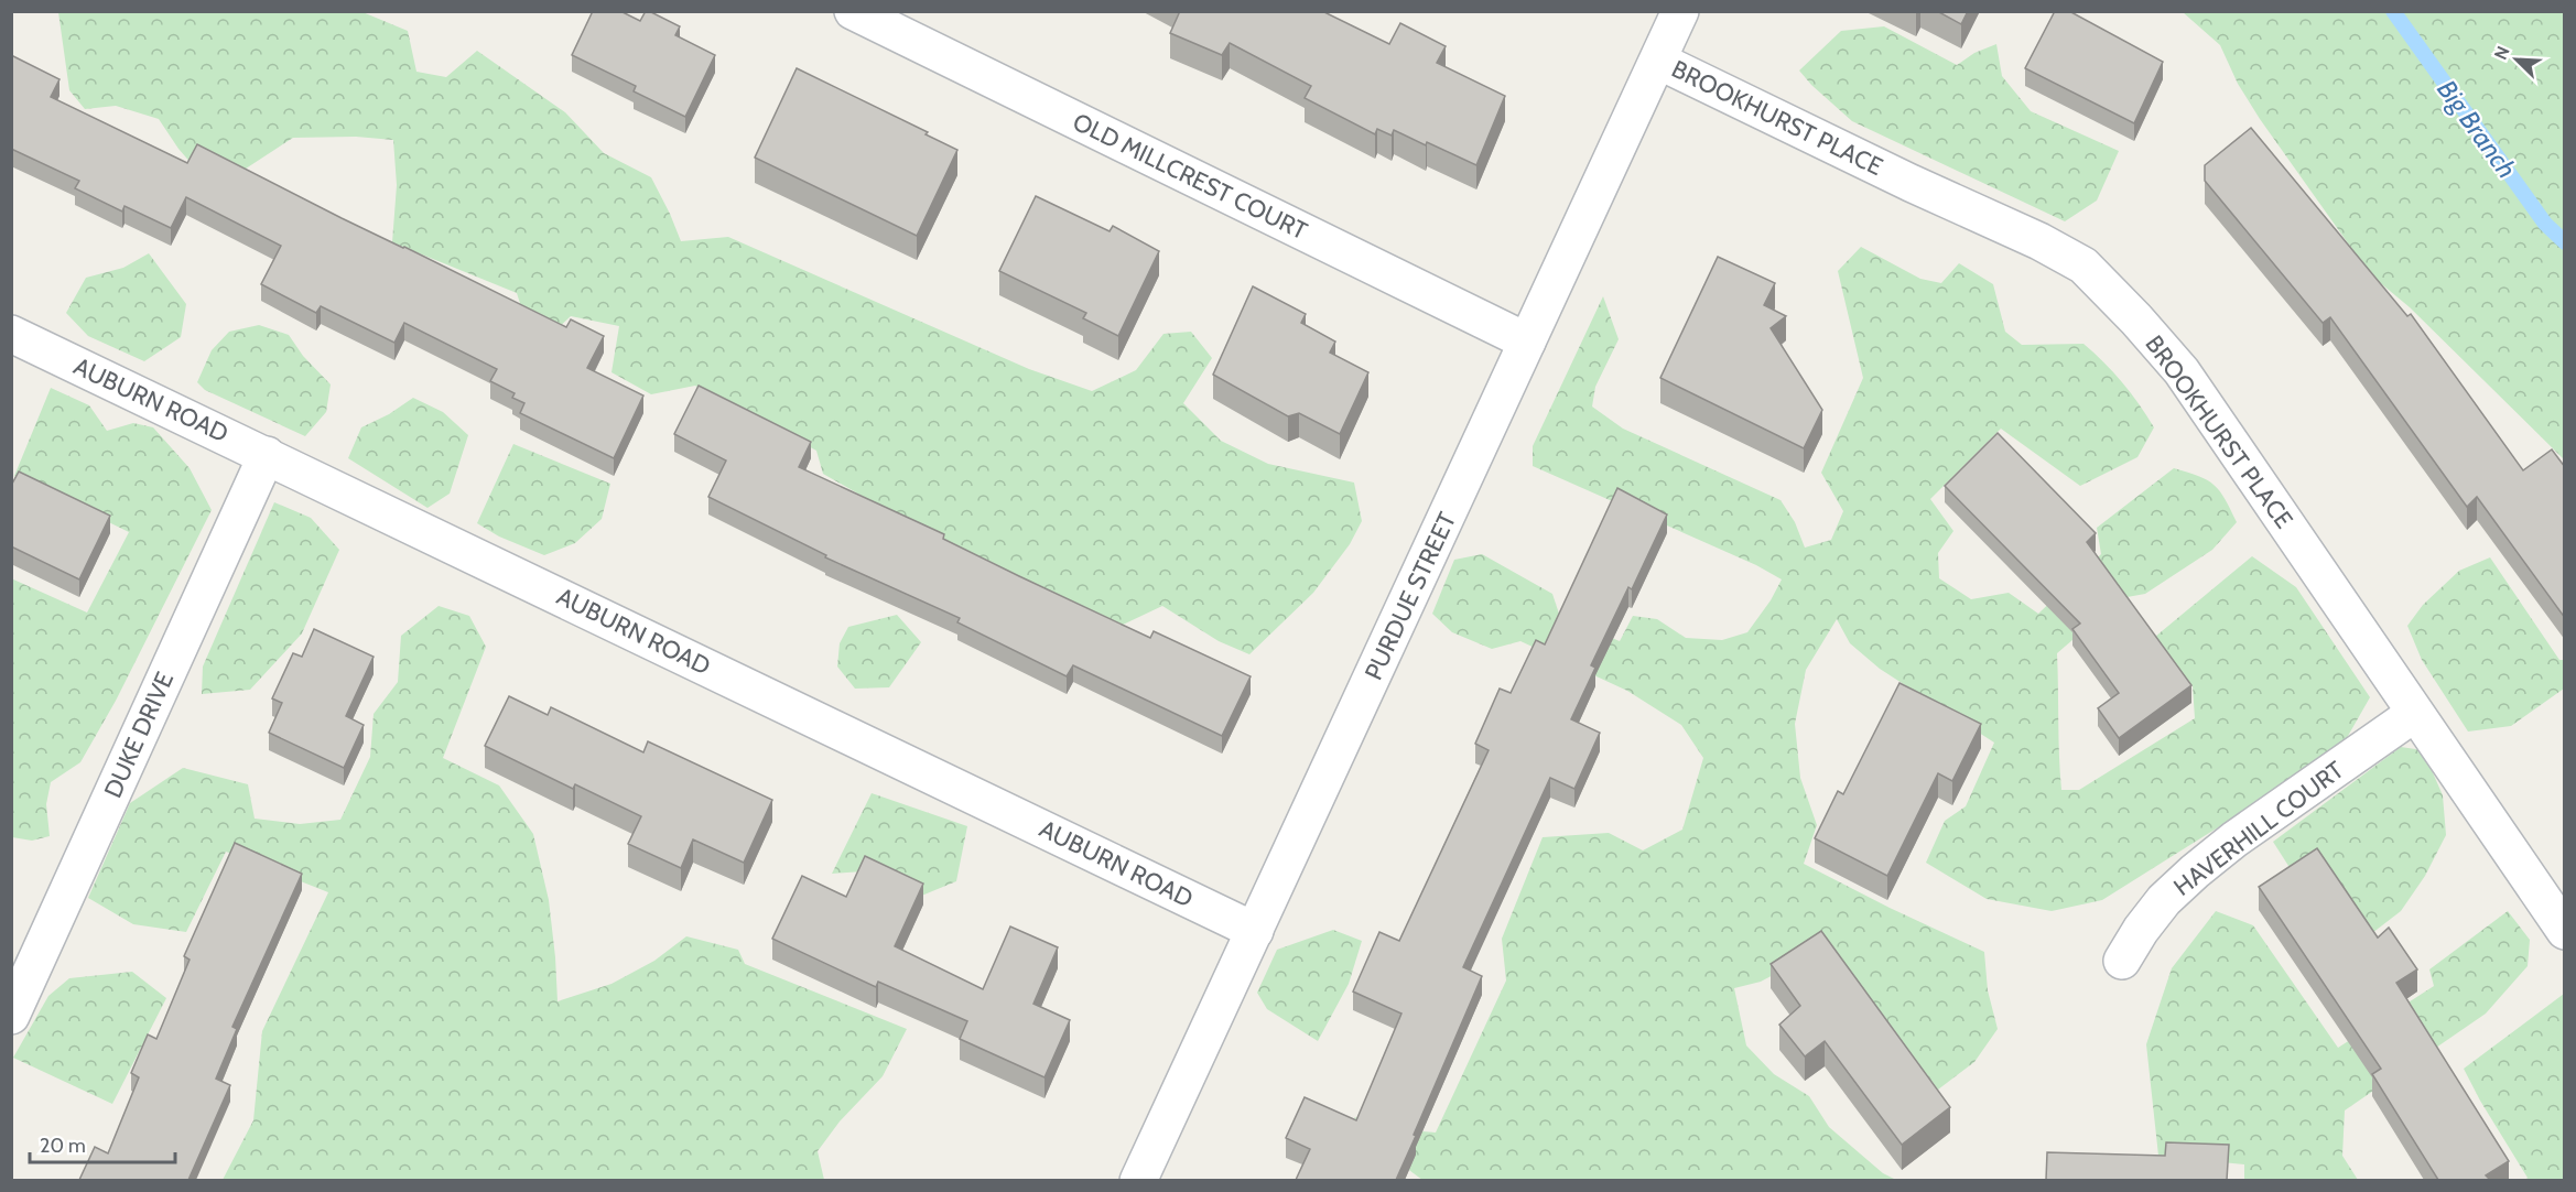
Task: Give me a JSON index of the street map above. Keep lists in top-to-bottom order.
{
  "streets": {
    "street": [
      "BROOKHURST PLACE",
      "OLD MILLCREST COURT",
      "AUBURN ROAD",
      "PURDUE STREET",
      "DUKE DRIVE",
      "HAVERHILL COURT"
    ]
  },
  "crossings": [
    ["BROOKHURST PLACE", "PURDUE STREET"],
    ["BROOKHURST PLACE", "HAVERHILL COURT"],
    ["OLD MILLCREST COURT", "PURDUE STREET"],
    ["AUBURN ROAD", "PURDUE STREET"],
    ["AUBURN ROAD", "DUKE DRIVE"]
  ],
  "water": ["Big Branch"],
  "scale_bar": "20 m",
  "north": "top left"
}
